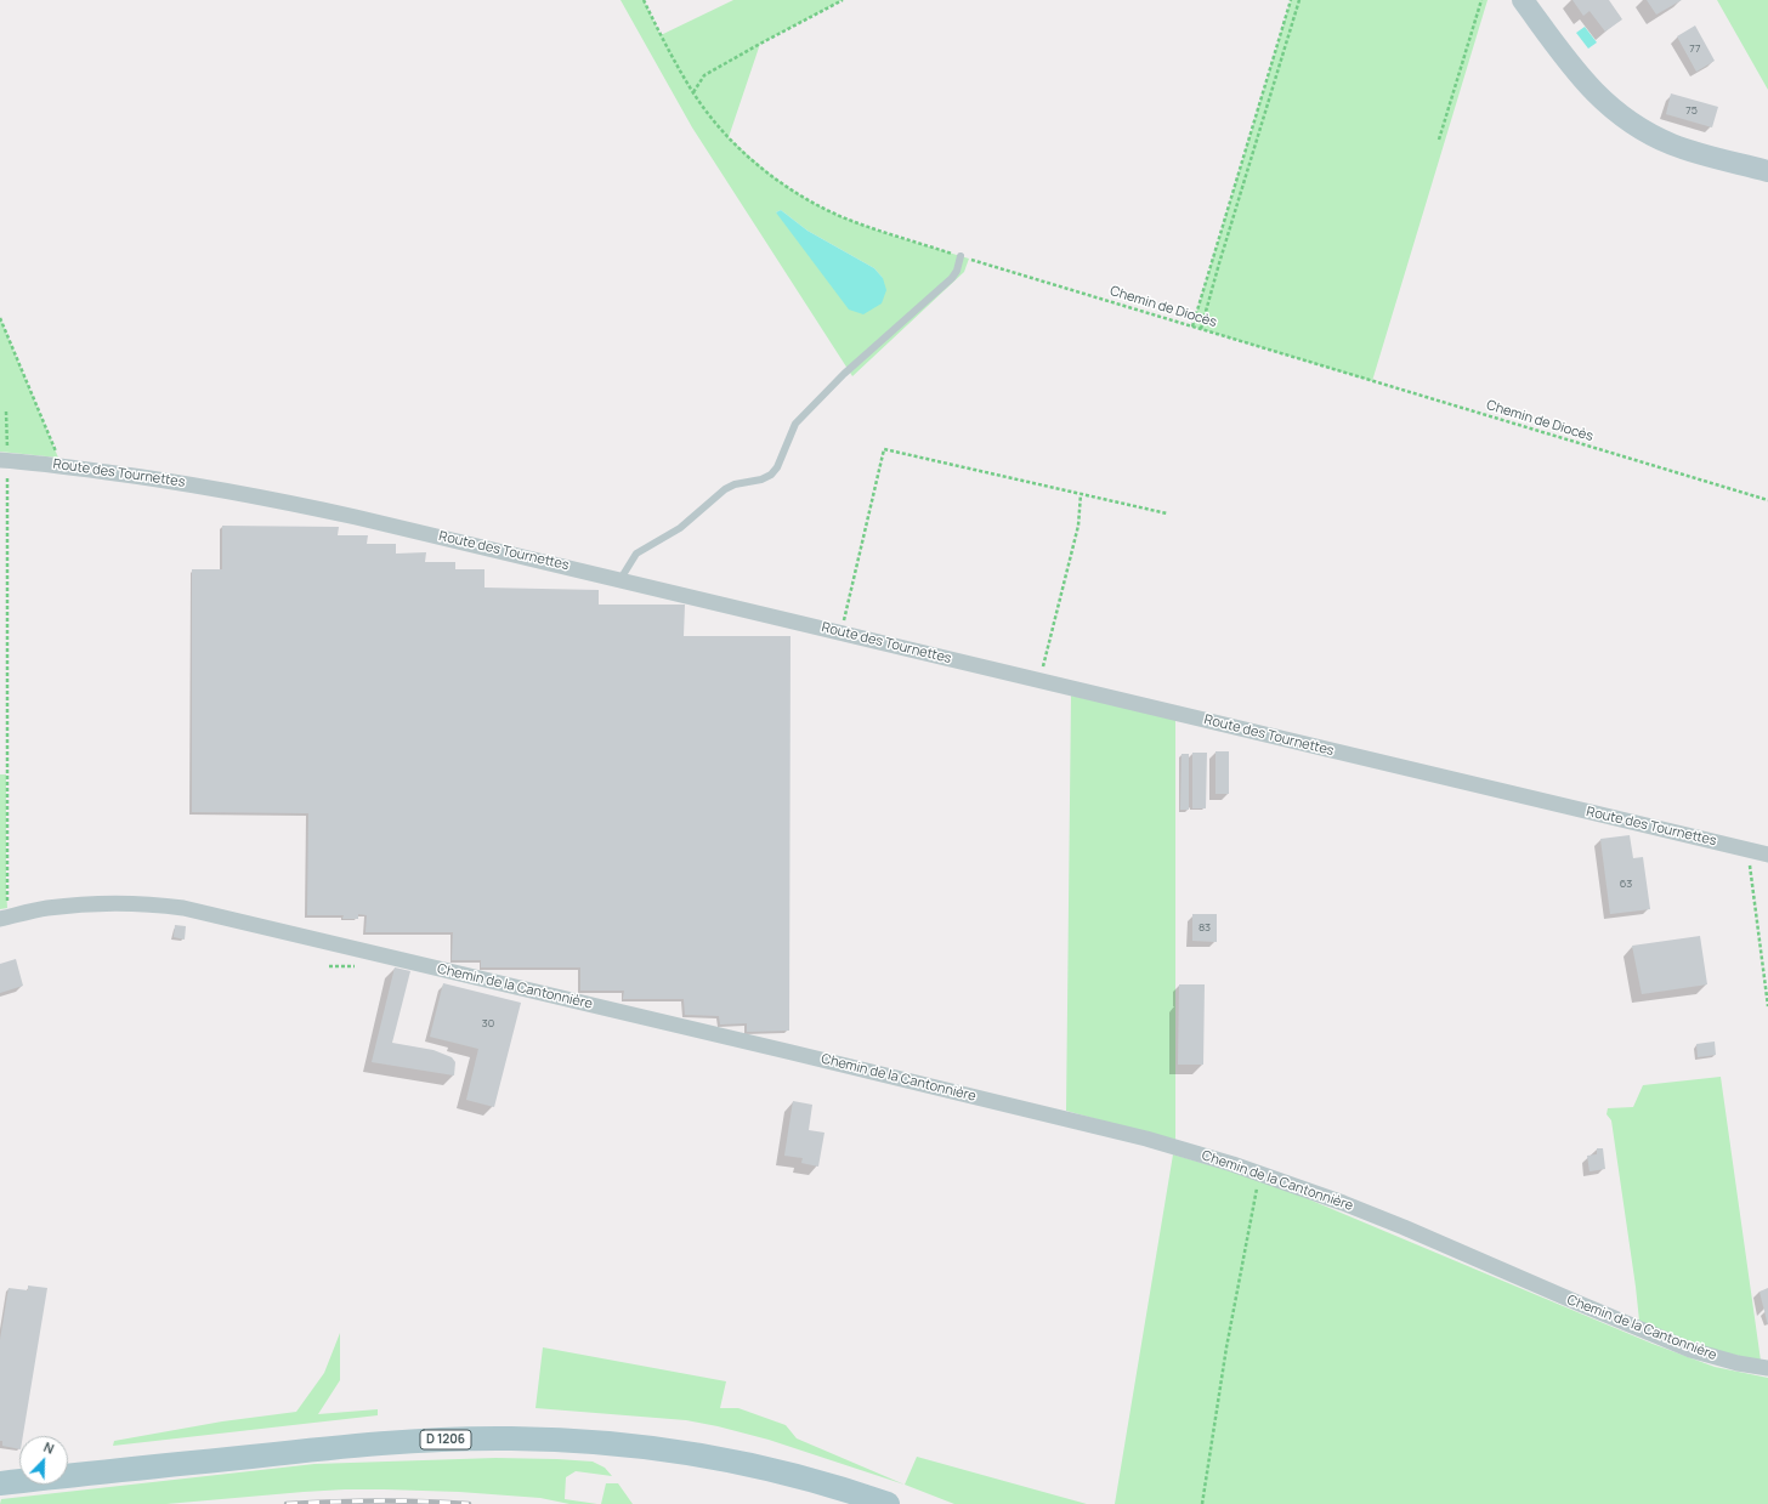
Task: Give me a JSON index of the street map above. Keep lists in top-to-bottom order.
{
  "streets": {
    "main road": ["D 1206"],
    "street": ["Route des Tournettes", "Chemin de la Cantonnière"],
    "path": ["Chemin de Diocès"]
  },
  "house_numbers": [
    "77",
    "75",
    "63",
    "83",
    "30"
  ],
  "north": "top right"
}
